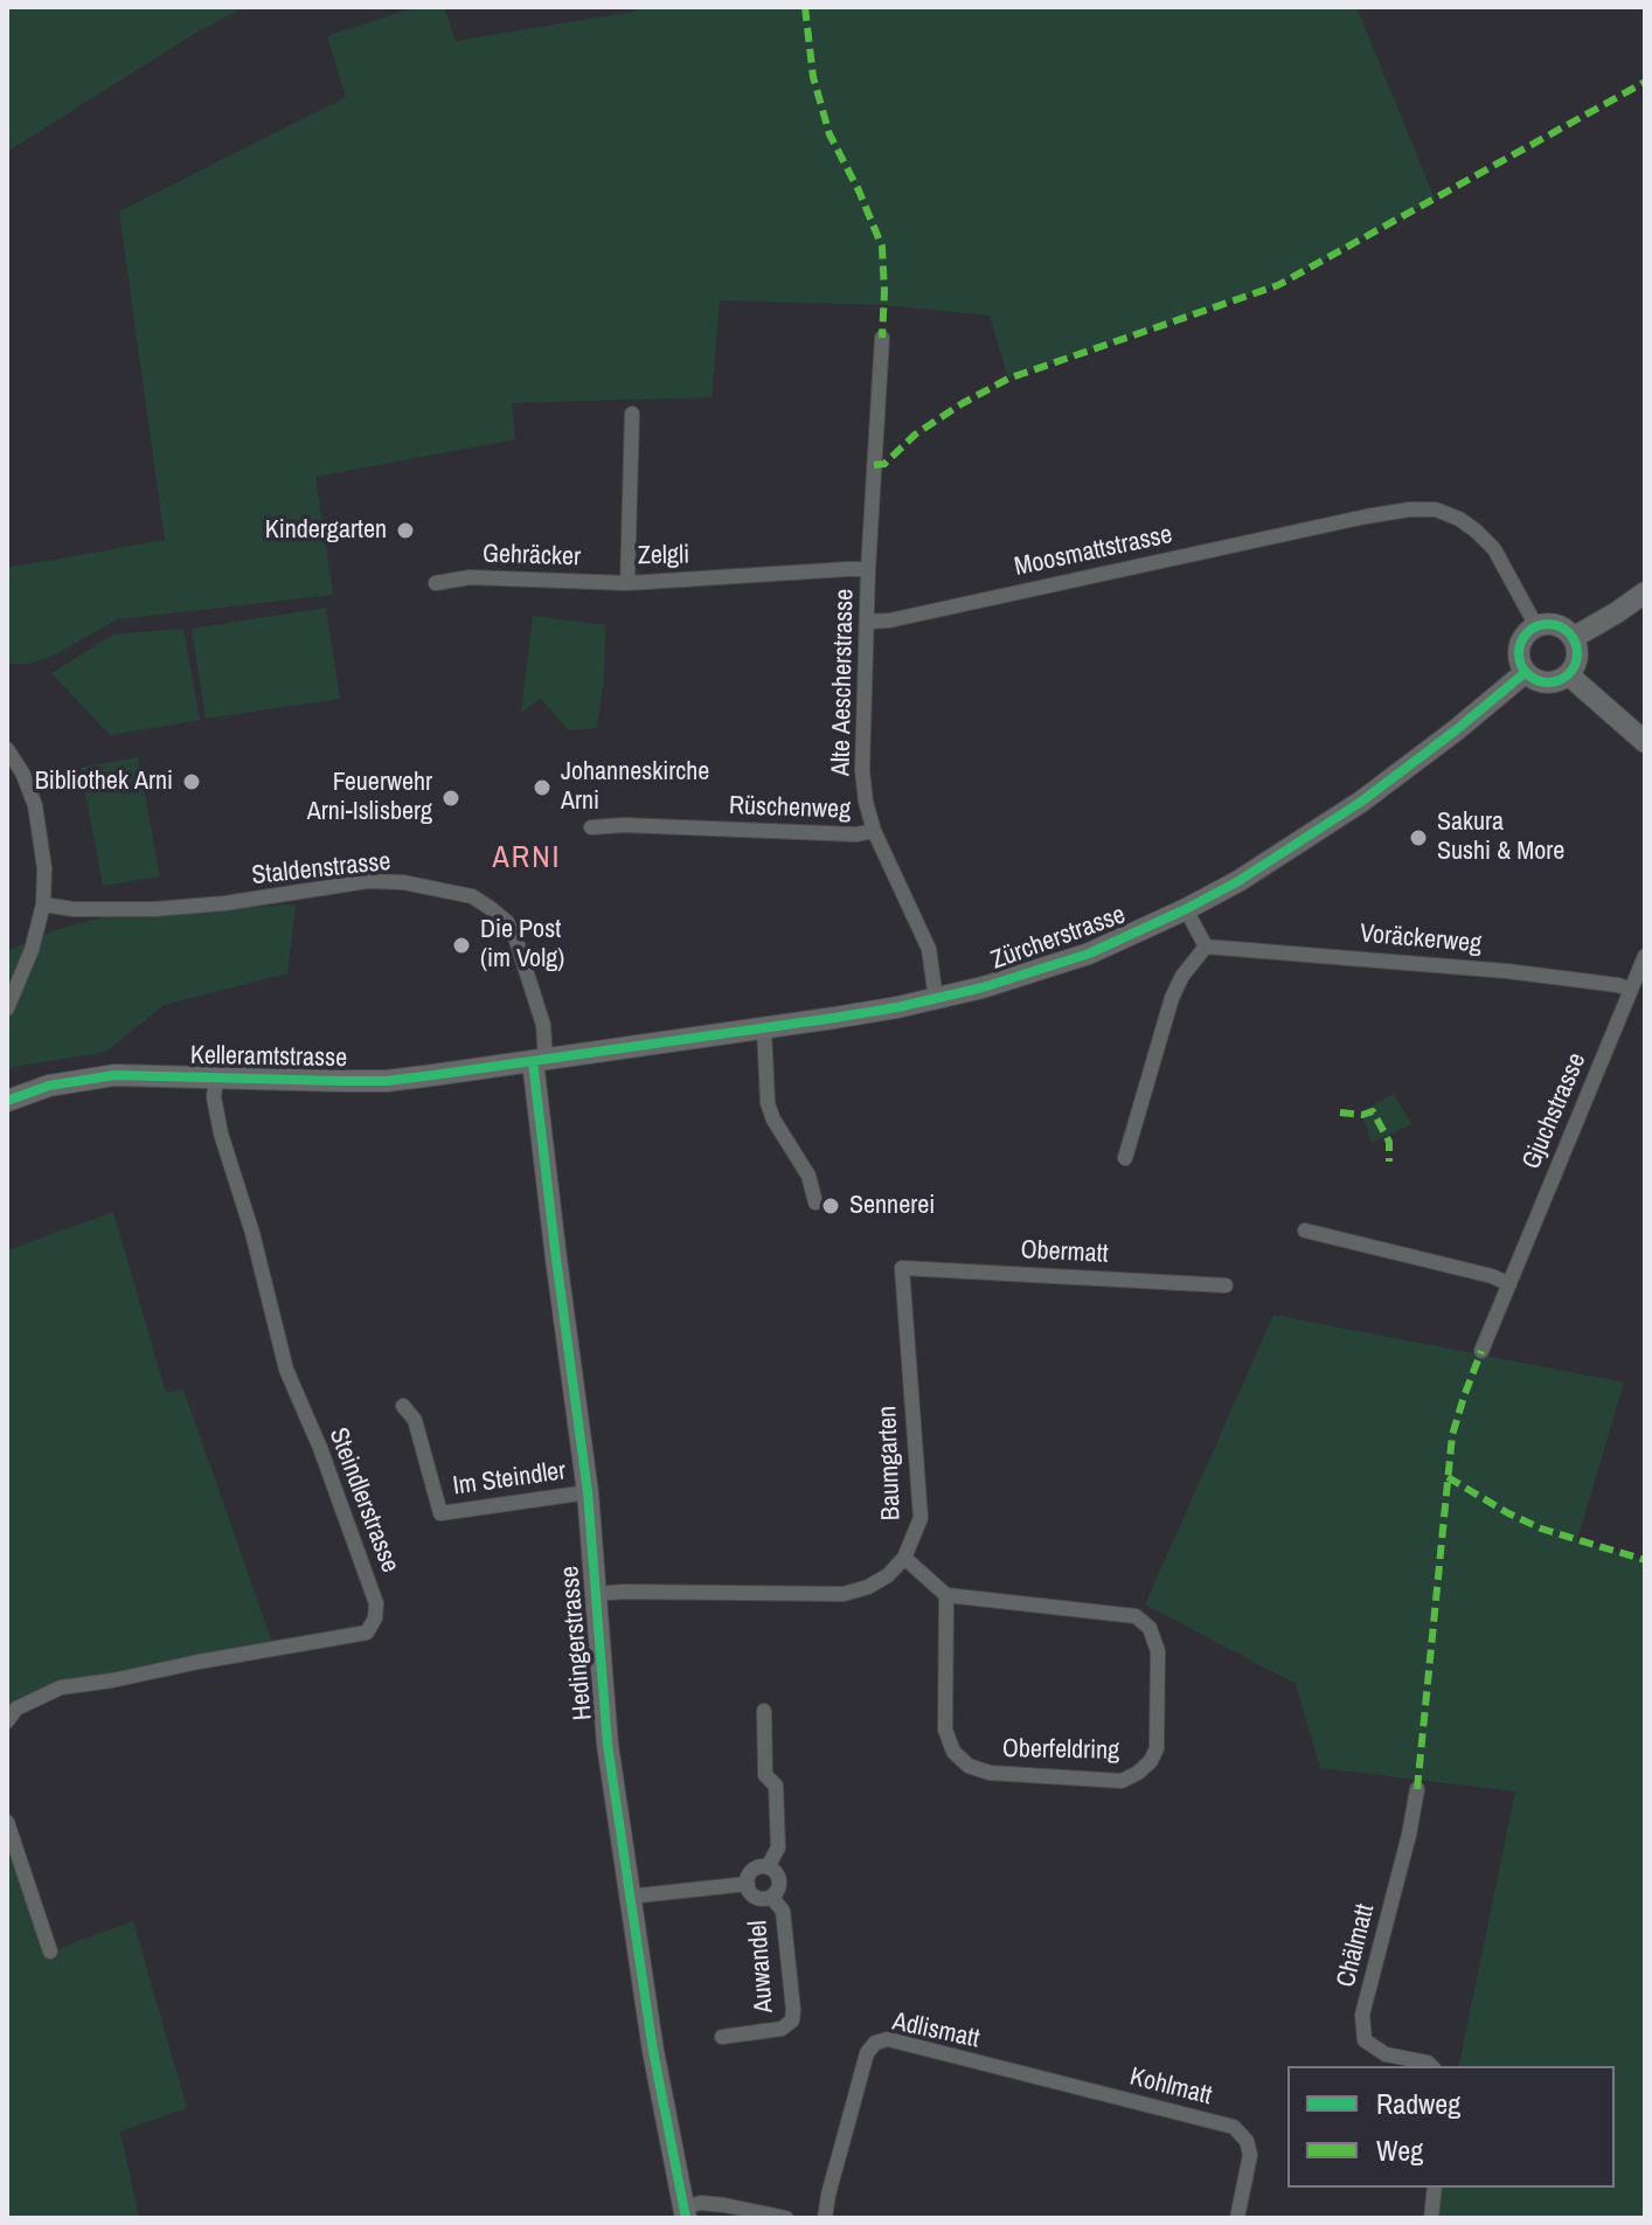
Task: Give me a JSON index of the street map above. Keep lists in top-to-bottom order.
{
  "streets": {
    "street": [
      "Moosmattstrasse",
      "Gehräcker",
      "Zelgli",
      "Alte Aescherstrasse",
      "Rüschenweg",
      "Staldenstrasse",
      "Zürcherstrasse",
      "Voräckerweg",
      "Kelleramtstrasse",
      "Gjuchstrasse",
      "Obermatt",
      "Baumgarten",
      "Im Steindler",
      "Steindlerstrasse",
      "Hedingerstrasse",
      "Oberfeldring",
      "Chälmatt",
      "Auwandel",
      "Adlismatt",
      "Kohlmatt"
    ]
  },
  "crossings": [
    ["Moosmattstrasse", "Alte Aescherstrasse"],
    ["Moosmattstrasse", "Zürcherstrasse"],
    ["Gehräcker", "Zelgli"],
    ["Zelgli", "Alte Aescherstrasse"],
    ["Alte Aescherstrasse", "Rüschenweg"],
    ["Alte Aescherstrasse", "Zürcherstrasse"],
    ["Staldenstrasse", "Zürcherstrasse"],
    ["Staldenstrasse", "Kelleramtstrasse"],
    ["Staldenstrasse", "Hedingerstrasse"],
    ["Zürcherstrasse", "Kelleramtstrasse"],
    ["Zürcherstrasse", "Hedingerstrasse"],
    ["Voräckerweg", "Gjuchstrasse"],
    ["Kelleramtstrasse", "Steindlerstrasse"],
    ["Kelleramtstrasse", "Hedingerstrasse"],
    ["Obermatt", "Baumgarten"],
    ["Baumgarten", "Hedingerstrasse"],
    ["Im Steindler", "Hedingerstrasse"],
    ["Hedingerstrasse", "Auwandel"],
    ["Adlismatt", "Kohlmatt"]
  ],
  "districts": ["ARNI"],
  "places": [
    "Kindergarten",
    "Bibliothek Arni",
    "Johanneskirche Arni",
    "Feuerwehr Arni-Islisberg",
    "Sakura Sushi & More",
    "Die Post (im Volg)",
    "Sennerei"
  ],
  "legend": ["Radweg", "Weg"]
}
